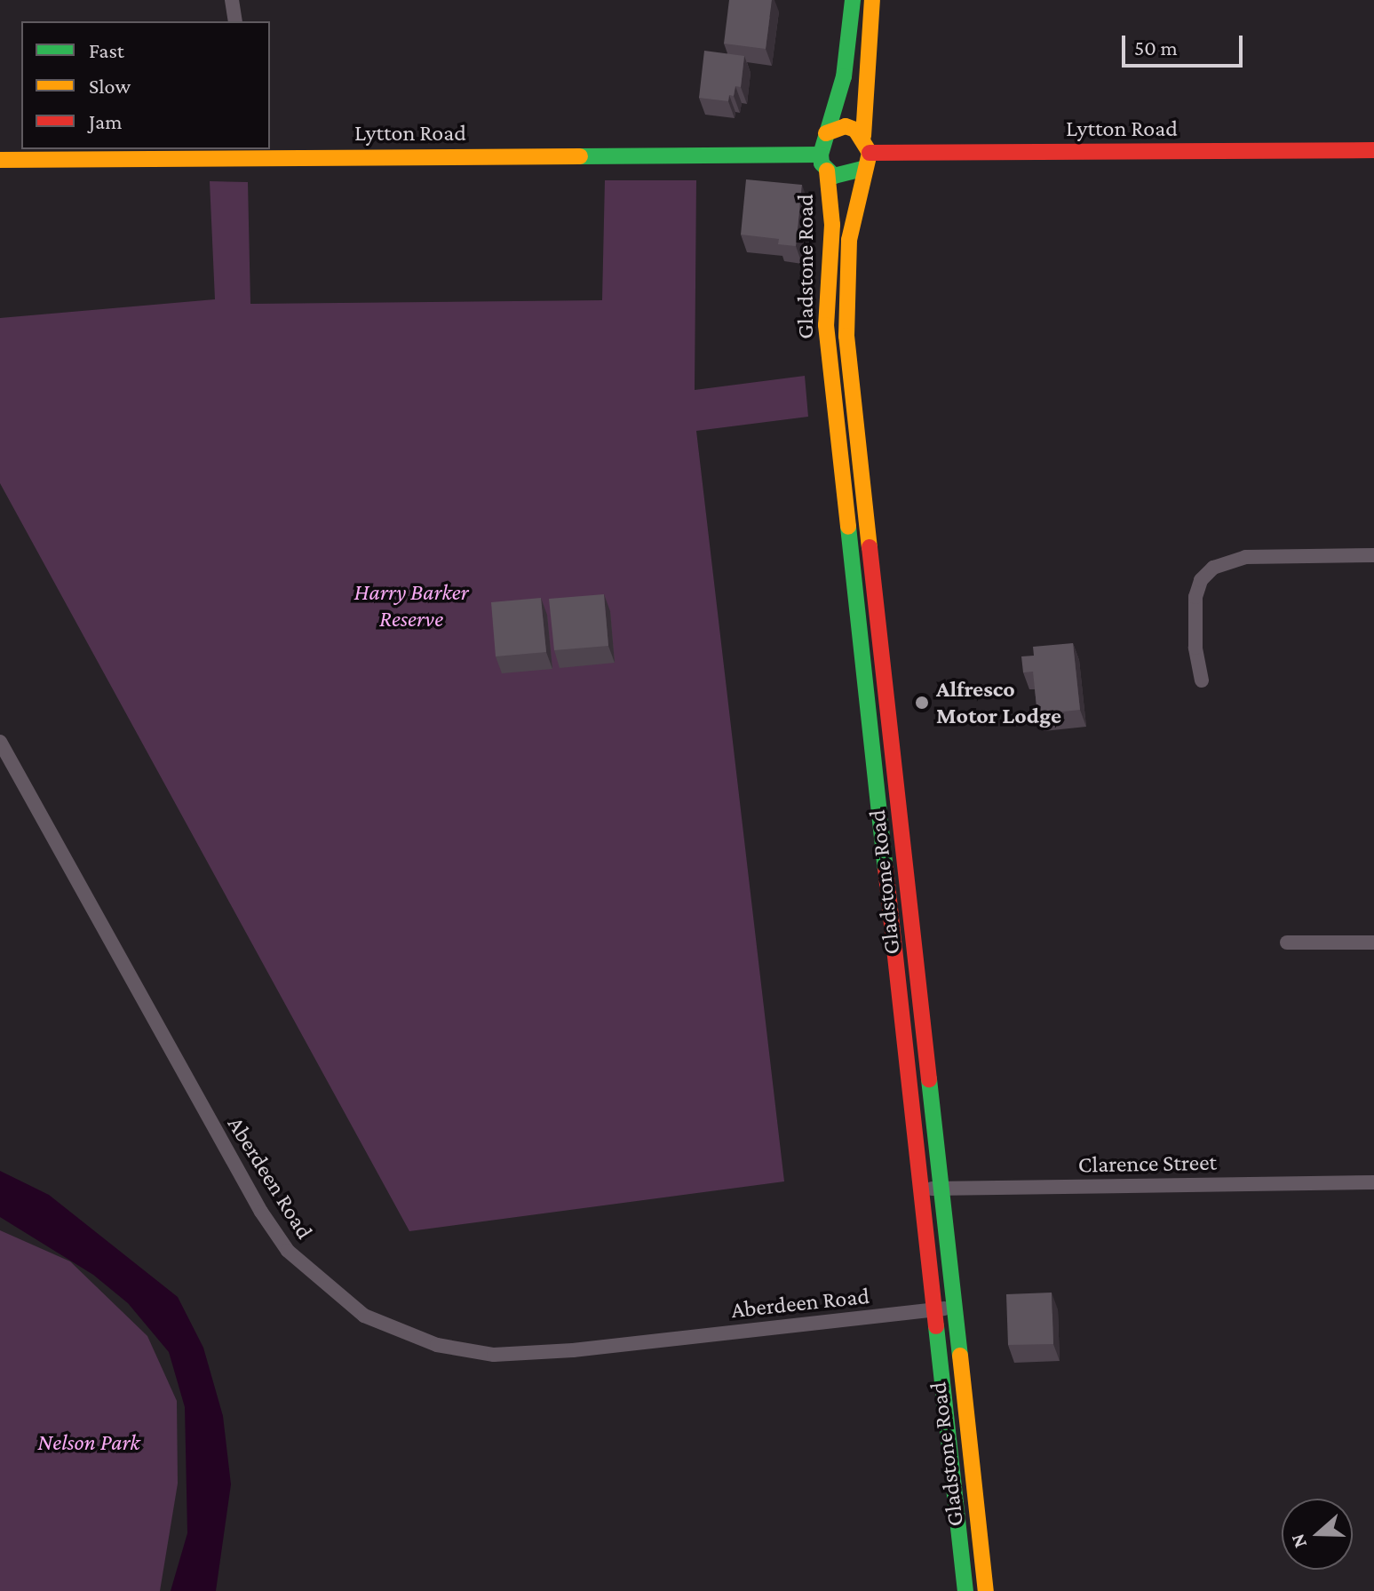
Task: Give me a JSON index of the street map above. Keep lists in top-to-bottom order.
{
  "streets": {
    "main road": ["Lytton Road", "Gladstone Road"],
    "street": ["Clarence Street", "Aberdeen Road"]
  },
  "crossings": [
    ["Lytton Road", "Gladstone Road"],
    ["Gladstone Road", "Clarence Street"],
    ["Gladstone Road", "Aberdeen Road"]
  ],
  "parks": ["Harry Barker Reserve", "Nelson Park"],
  "places": ["Alfresco Motor Lodge"],
  "legend": ["Fast", "Slow", "Jam"],
  "scale_bar": "50 m",
  "north": "left"
}
